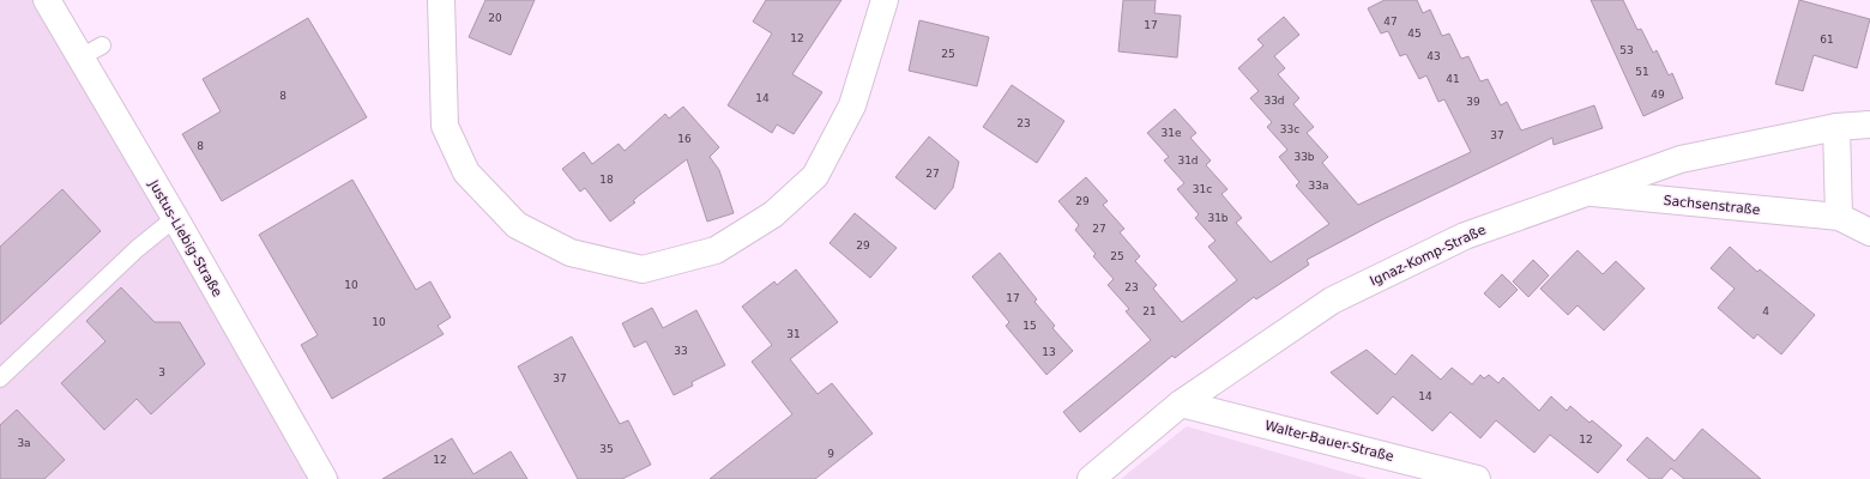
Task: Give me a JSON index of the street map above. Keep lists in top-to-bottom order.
{
  "streets": {
    "street": [
      "Sachsenstraße",
      "Justus-Liebig-Straße",
      "Ignaz-Komp-Straße",
      "Walter-Bauer-Straße"
    ]
  },
  "crossings": [
    ["Sachsenstraße", "Ignaz-Komp-Straße"],
    ["Ignaz-Komp-Straße", "Walter-Bauer-Straße"]
  ],
  "house_numbers": [
    "20",
    "47",
    "17",
    "45",
    "12",
    "61",
    "53",
    "25",
    "43",
    "51",
    "41",
    "49",
    "8",
    "14",
    "33d",
    "39",
    "23",
    "33c",
    "31e",
    "37",
    "16",
    "8",
    "33b",
    "31d",
    "27",
    "18",
    "33a",
    "31c",
    "29",
    "31b",
    "27",
    "29",
    "25",
    "10",
    "23",
    "17",
    "21",
    "4",
    "10",
    "15",
    "31",
    "33",
    "13",
    "3",
    "37",
    "14",
    "12",
    "3a",
    "35",
    "9",
    "12"
  ]
}
